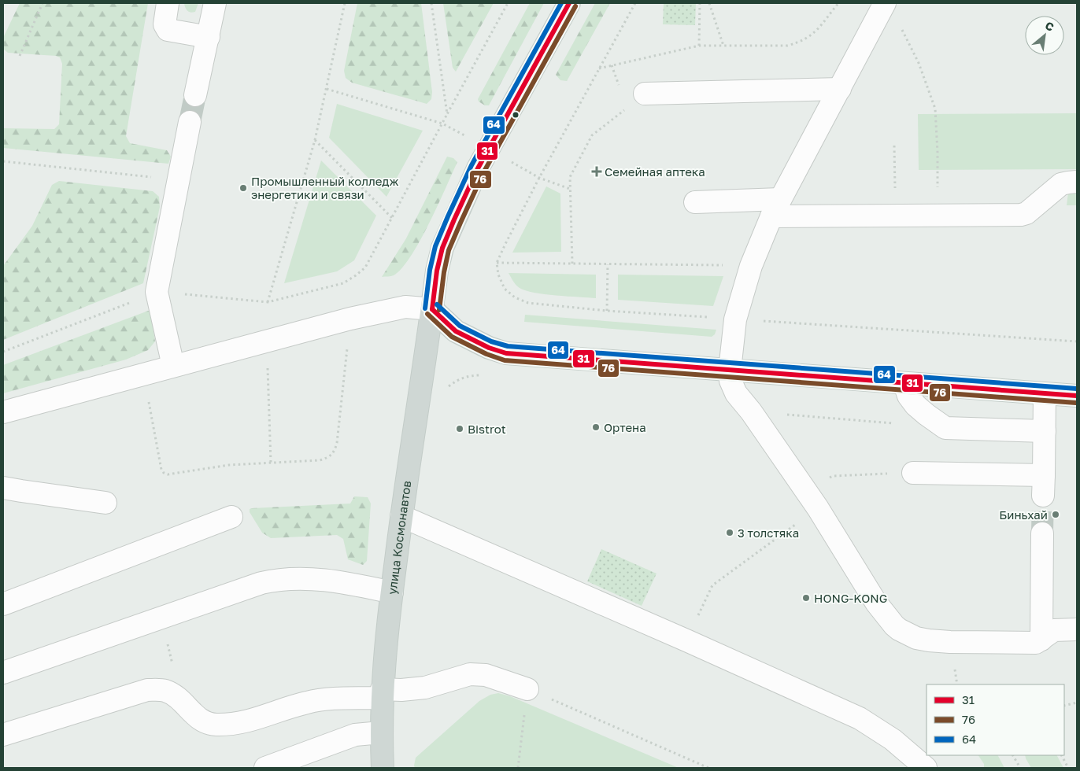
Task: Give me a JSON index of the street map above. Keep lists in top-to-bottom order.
{
  "streets": {
    "main road": ["улица Космонавтов"]
  },
  "places": {
    "health": ["Семейная аптека"],
    "other": [
      "Промышленный колледж энергетики и связи",
      "Ортена",
      "Bistrot",
      "Биньхай",
      "3 толстяка",
      "HONG-KONG"
    ]
  },
  "lines": ["transit line 31", "transit line 64", "transit line 76"],
  "legend": ["31", "76", "64"],
  "north": "top right"
}
